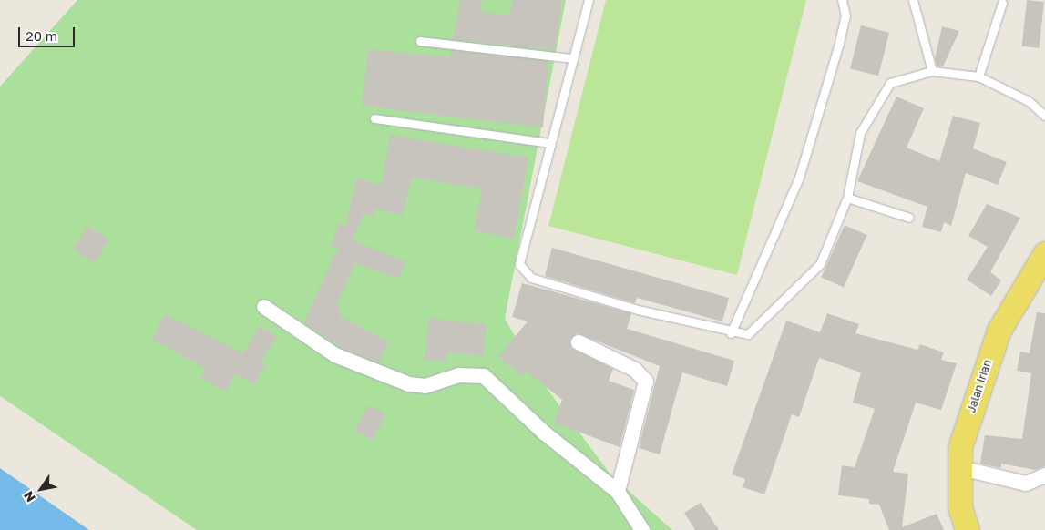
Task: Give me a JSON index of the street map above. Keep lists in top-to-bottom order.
{
  "streets": {
    "main road": ["Jalan Irian"]
  },
  "scale_bar": "20 m",
  "north": "bottom left"
}
